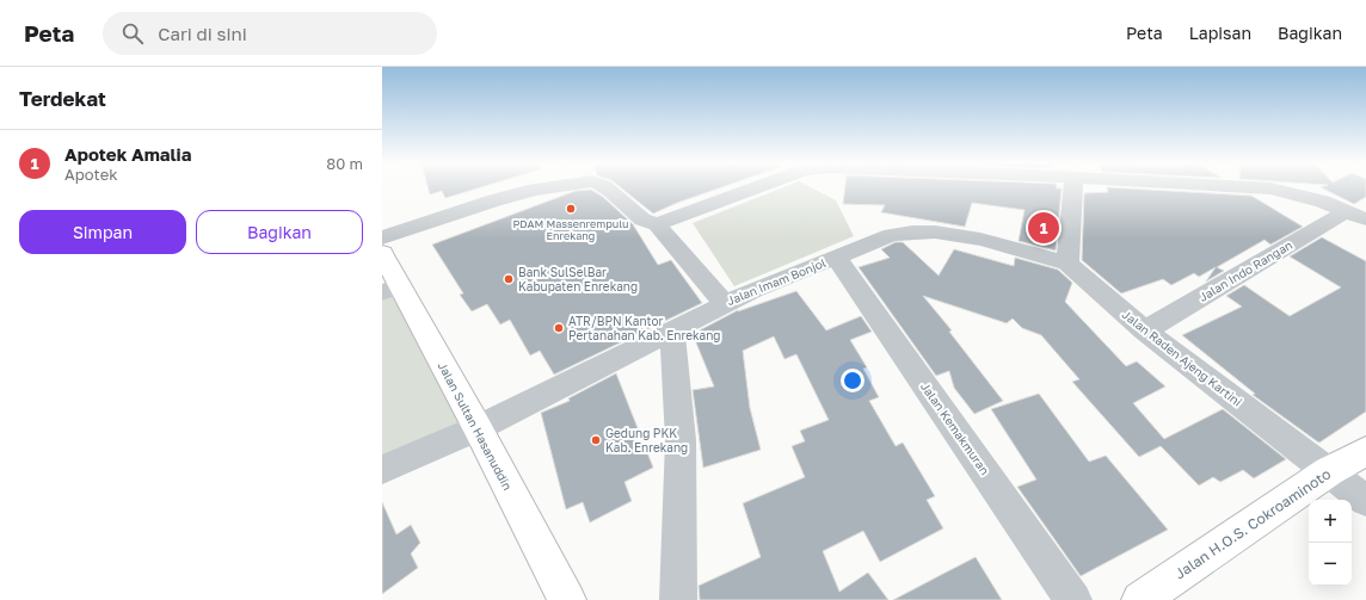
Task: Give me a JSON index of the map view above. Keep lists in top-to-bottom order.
{
  "streets": {
    "highway": ["Jalan Sultan Hasanuddin", "Jalan H.O.S. Cokroaminoto"],
    "street": [
      "Jalan Indo Rangan",
      "Jalan Imam Bonjol",
      "Jalan Raden Ajeng Kartini",
      "Jalan Kemakmuran"
    ]
  },
  "crossings": [
    ["Jalan Indo Rangan", "Jalan Raden Ajeng Kartini"],
    ["Jalan Imam Bonjol", "Jalan Raden Ajeng Kartini"],
    ["Jalan Imam Bonjol", "Jalan Sultan Hasanuddin"],
    ["Jalan Imam Bonjol", "Jalan Kemakmuran"],
    ["Jalan Raden Ajeng Kartini", "Jalan H.O.S. Cokroaminoto"]
  ],
  "places": [
    "PDAM Massenrempulu Enrekang",
    "Bank SulSelBar Kabupaten Enrekang",
    "ATR/BPN Kantor Pertanahan Kab. Enrekang",
    "Gedung PKK Kab. Enrekang"
  ],
  "page": {
    "header": "Peta",
    "search": "Cari di sini",
    "nav": ["Peta", "Lapisan", "Bagikan"],
    "heading": "Terdekat",
    "list": [
      {
        "mark": "1",
        "name": "Apotek Amalia",
        "note": "Apotek",
        "value": "80 m"
      }
    ],
    "buttons": ["Simpan", "Bagikan"],
    "pins": "1",
    "map_buttons": ["+", "−"]
  }
}
